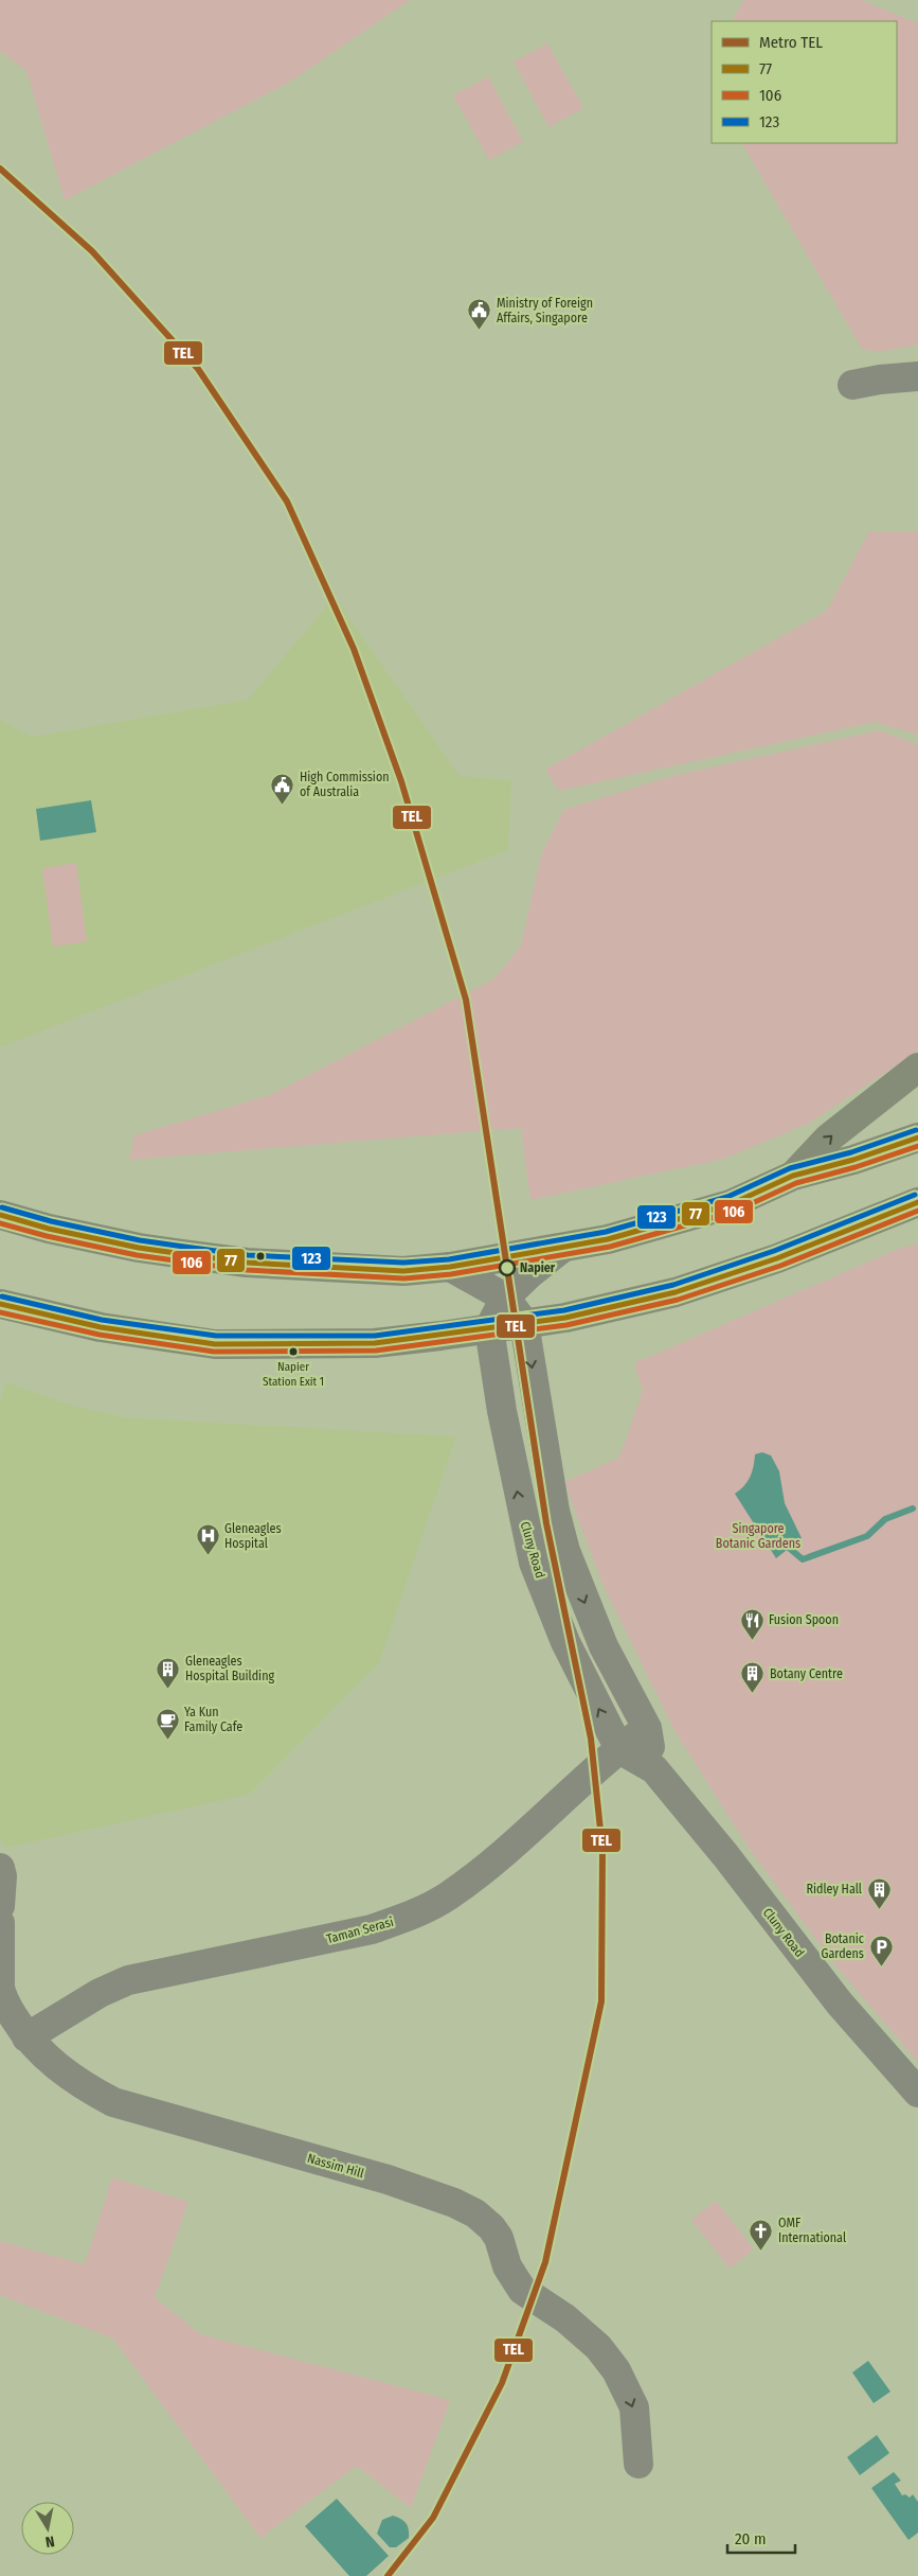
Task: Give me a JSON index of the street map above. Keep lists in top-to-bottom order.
{
  "streets": {
    "street": ["Cluny Road", "Taman Serasi", "Nassim Hill"]
  },
  "crossings": [
    ["Cluny Road", "Taman Serasi"],
    ["Taman Serasi", "Nassim Hill"]
  ],
  "one_way": ["Nassim Hill"],
  "parks": ["Singapore Botanic Gardens"],
  "places": {
    "public building": ["Ministry of Foreign Affairs, Singapore", "High Commission of Australia"],
    "other": ["Napier", "Napier Station Exit 1"],
    "hospital": ["Gleneagles Hospital"],
    "restaurant": ["Fusion Spoon"],
    "building": ["Gleneagles Hospital Building", "Botany Centre", "Ridley Hall"],
    "cafe": ["Ya Kun Family Cafe"],
    "parking": ["Botanic Gardens"],
    "church": ["OMF International"]
  },
  "lines": [
    "metro line TEL",
    "transit line 123",
    "transit line 77",
    "transit line 106"
  ],
  "legend": [
    "Metro TEL",
    "77",
    "106",
    "123"
  ],
  "scale_bar": "20 m",
  "north": "bottom"
}
